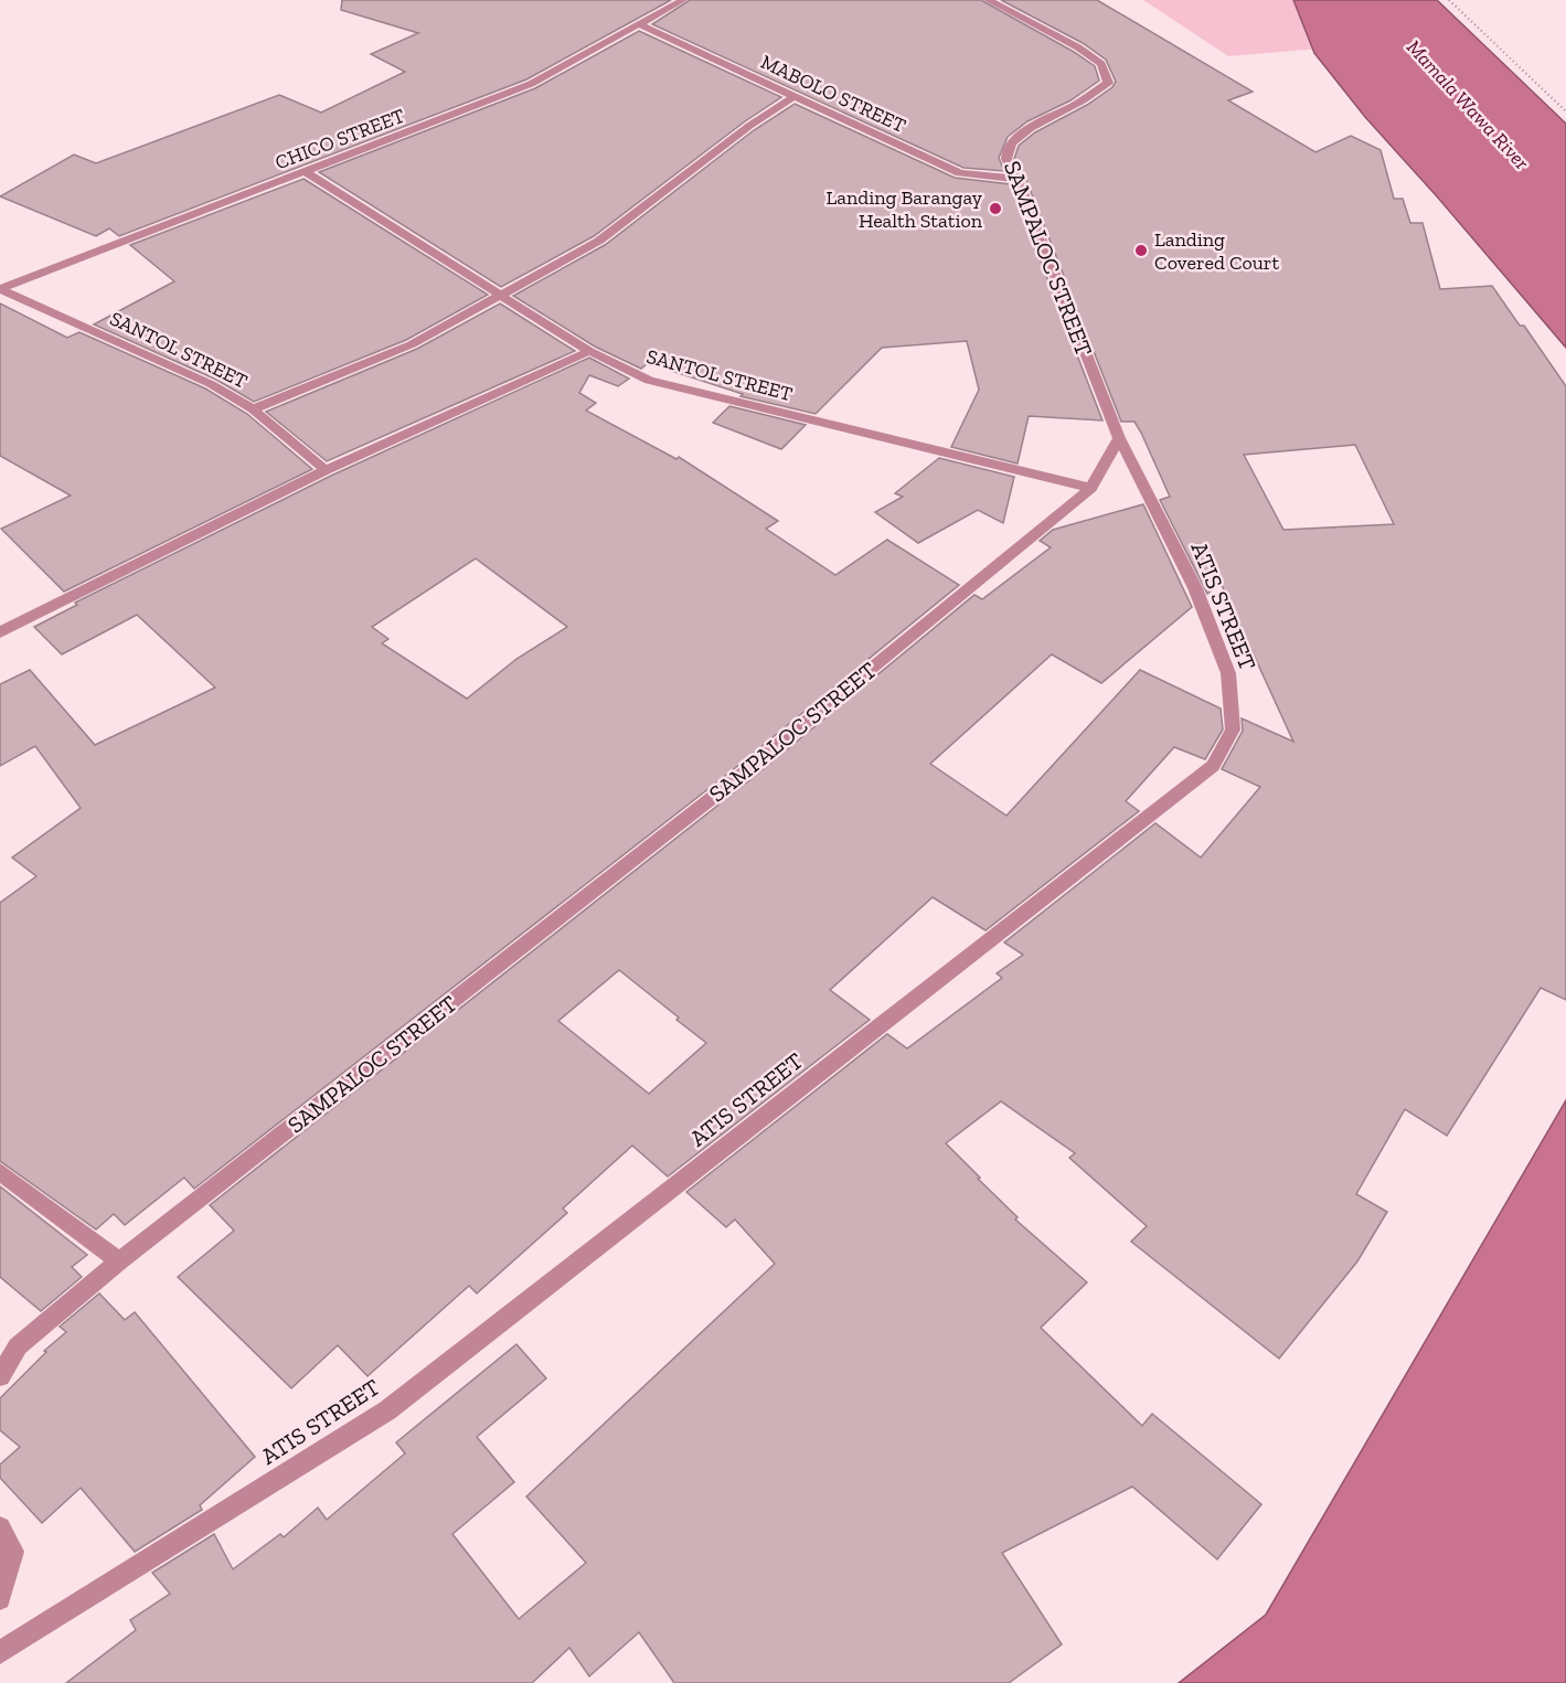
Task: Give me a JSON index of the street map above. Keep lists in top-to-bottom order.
{
  "streets": {
    "street": [
      "MABOLO STREET",
      "CHICO STREET",
      "SAMPALOC STREET",
      "SANTOL STREET",
      "ATIS STREET"
    ]
  },
  "crossings": [
    ["MABOLO STREET", "CHICO STREET"],
    ["MABOLO STREET", "SAMPALOC STREET"],
    ["CHICO STREET", "SANTOL STREET"],
    ["SAMPALOC STREET", "SANTOL STREET"],
    ["SAMPALOC STREET", "ATIS STREET"]
  ],
  "water": ["Mamala Wawa River"],
  "places": ["Landing Barangay Health Station", "Landing Covered Court"]
}
